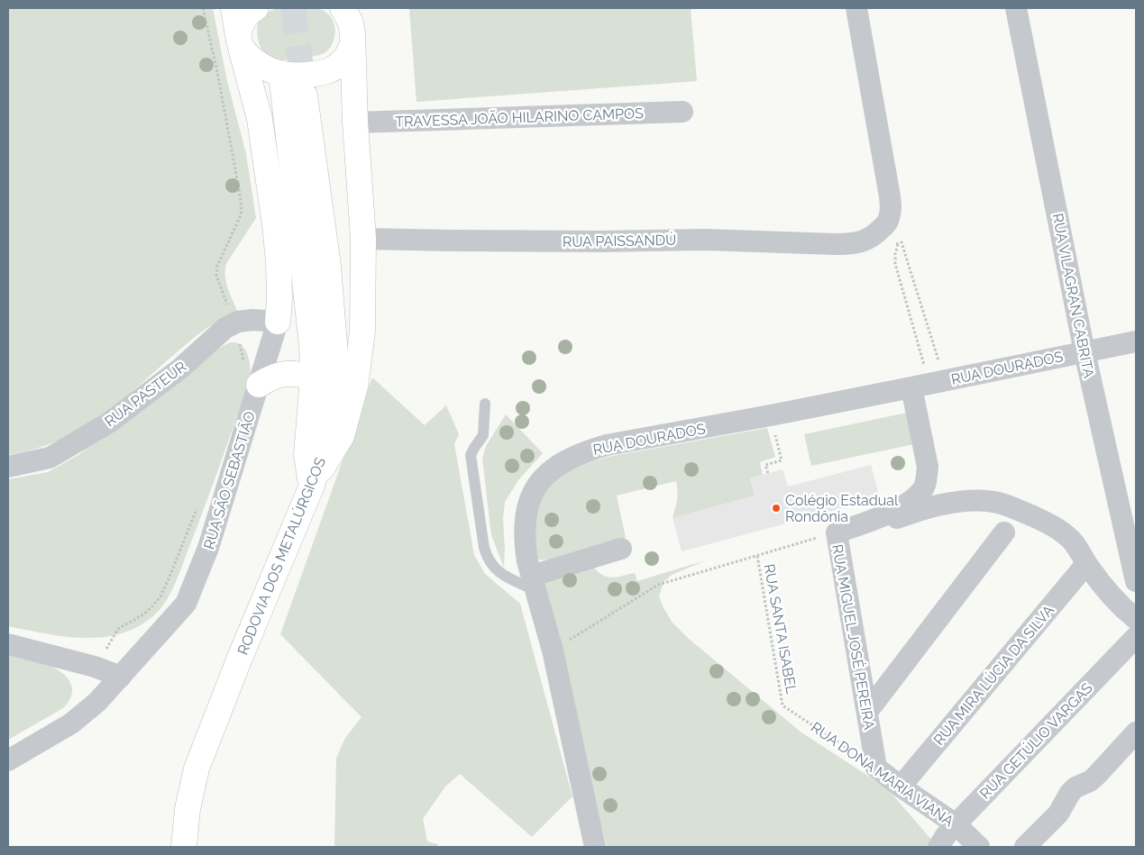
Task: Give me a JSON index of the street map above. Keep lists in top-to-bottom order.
{
  "streets": {
    "main road": ["RUA SÃO SEBASTIÃO", "RODOVIA DOS METALÚRGICOS"],
    "street": [
      "TRAVESSA JOÃO HILARINO CAMPOS",
      "RUA PAISSANDÚ",
      "RUA VILAGRAN CABRITA",
      "RUA DOURADOS",
      "RUA PASTEUR",
      "RUA MIGUEL JOSÉ PEREIRA",
      "RUA MIRA LÚCIA DA SILVA",
      "RUA GETÚLIO VARGAS",
      "RUA DONA MARIA VIANA"
    ],
    "path": ["RUA SANTA ISABEL"]
  },
  "crossings": [
    ["RUA VILAGRAN CABRITA", "RUA DOURADOS"],
    ["RUA PASTEUR", "RUA SÃO SEBASTIÃO"],
    ["RUA SANTA ISABEL", "RUA DONA MARIA VIANA"],
    ["RUA MIGUEL JOSÉ PEREIRA", "RUA DONA MARIA VIANA"],
    ["RUA MIRA LÚCIA DA SILVA", "RUA DONA MARIA VIANA"],
    ["RUA GETÚLIO VARGAS", "RUA DONA MARIA VIANA"]
  ],
  "places": ["Colégio Estadual Rondônia"]
}
